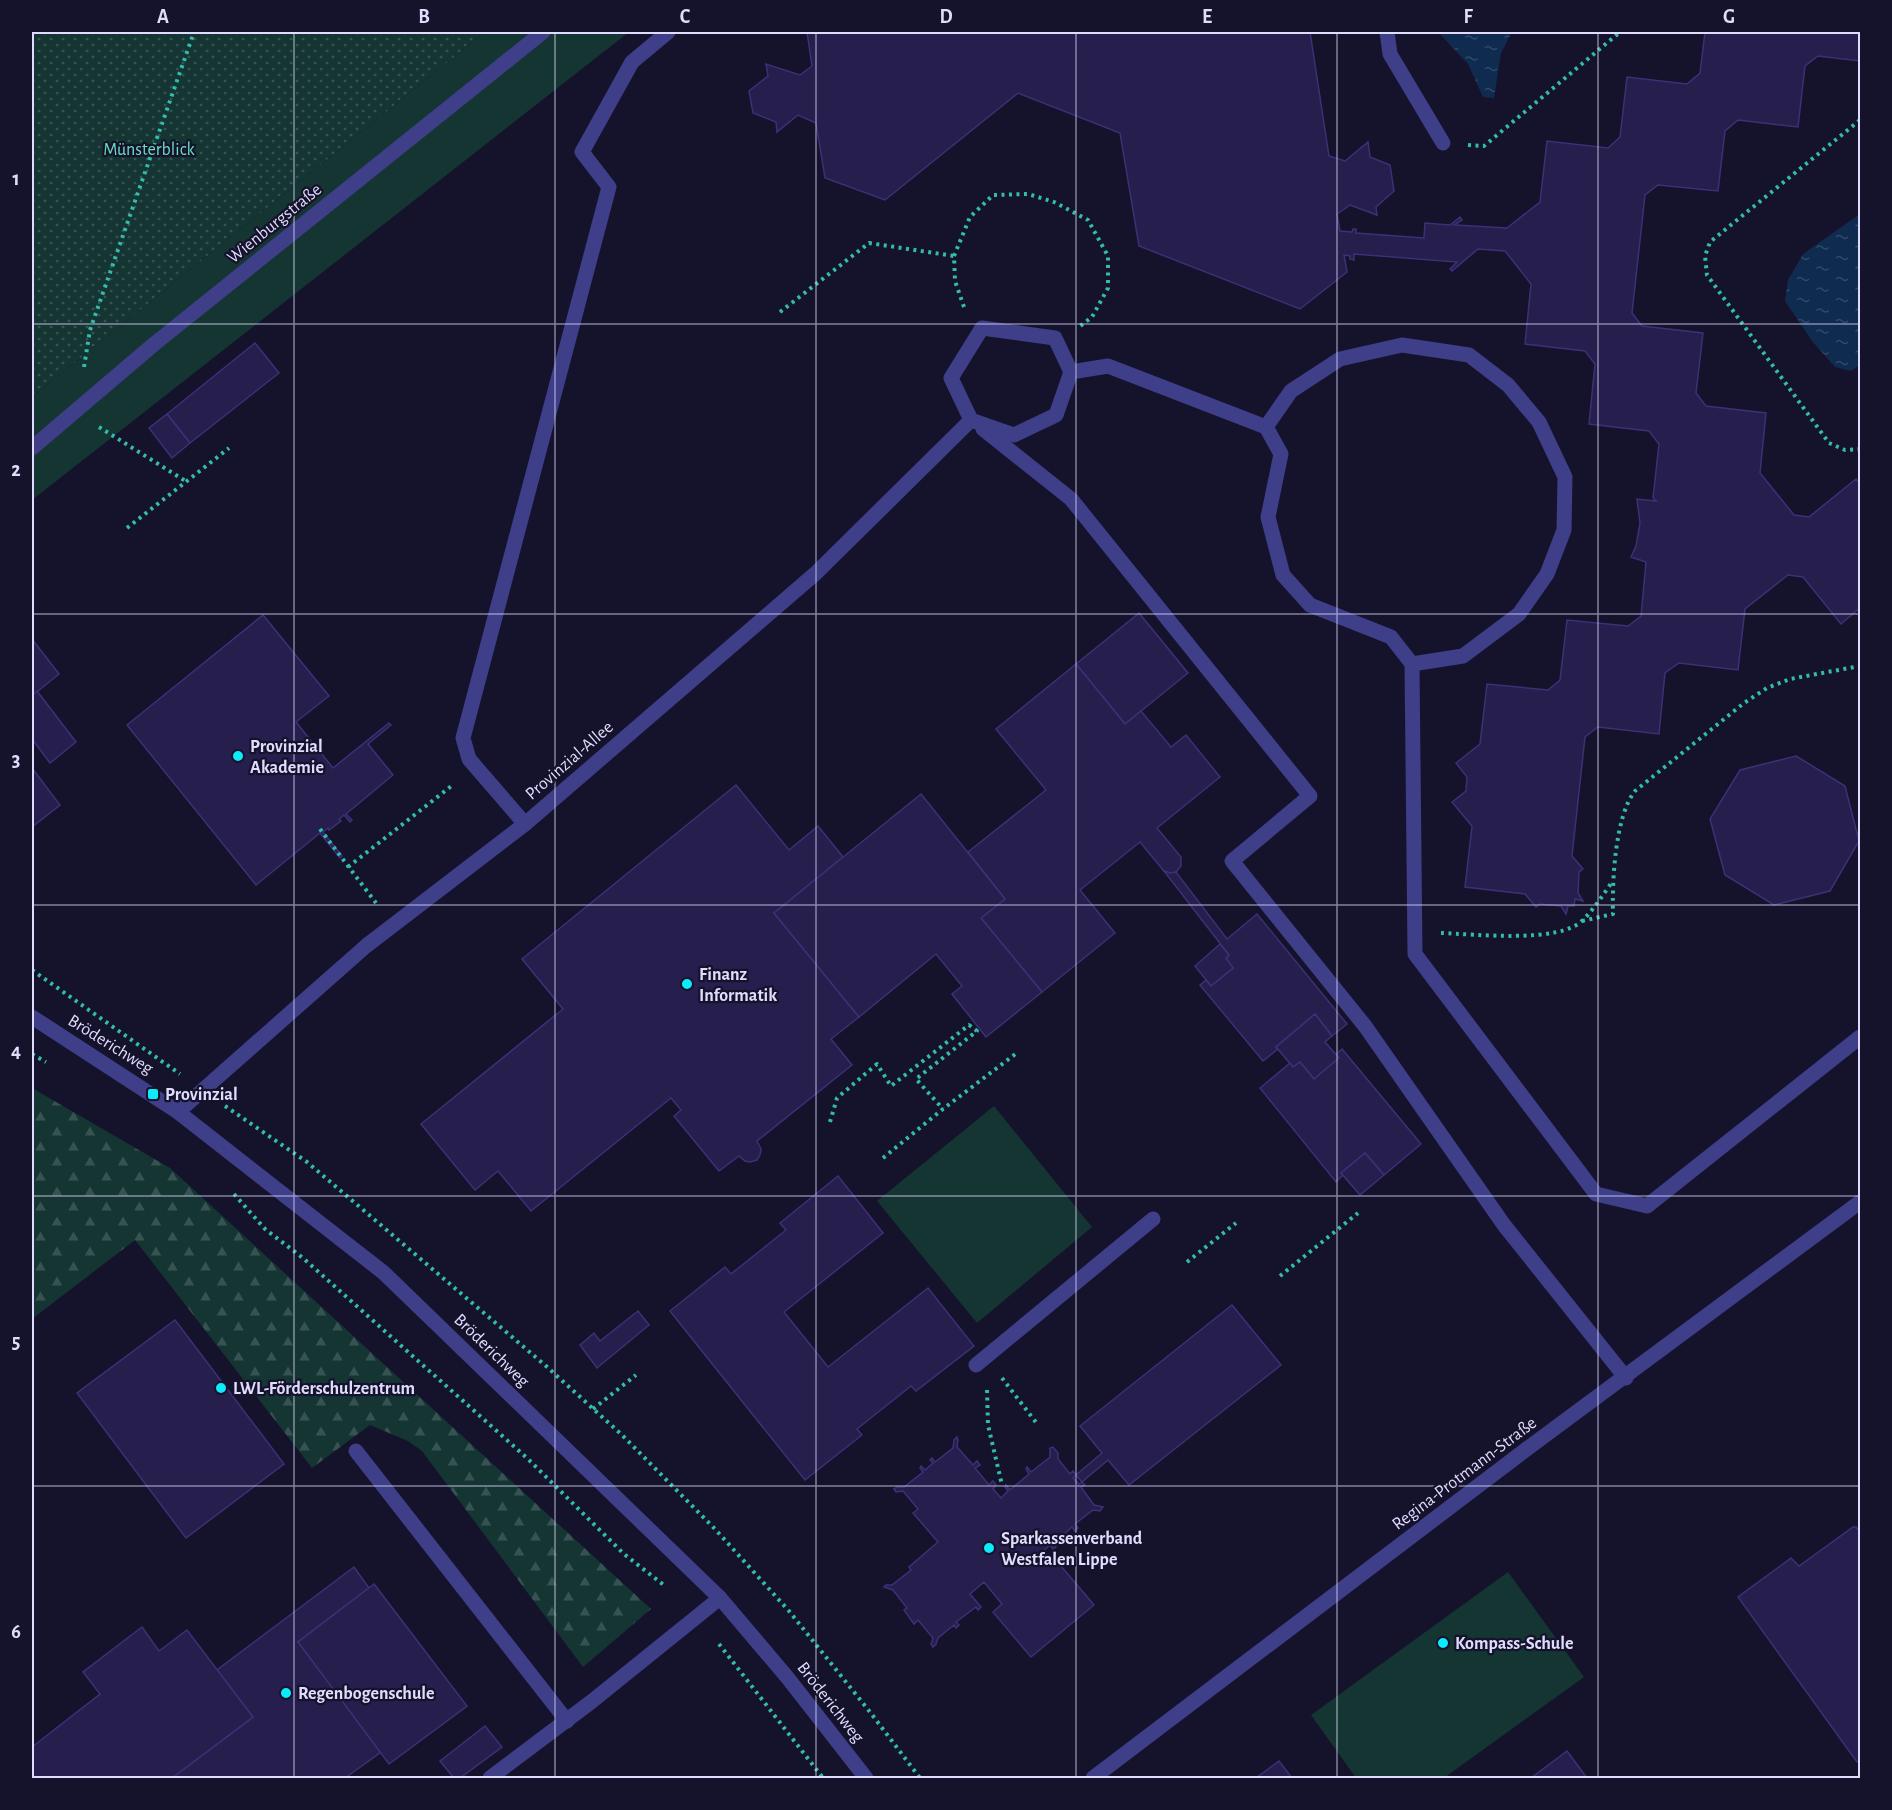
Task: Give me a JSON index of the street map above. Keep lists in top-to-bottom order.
{
  "streets": {
    "street": [
      "Wienburgstraße",
      "Provinzial-Allee",
      "Bröderichweg",
      "Regina-Protmann-Straße"
    ]
  },
  "crossings": [
    ["Provinzial-Allee", "Bröderichweg"]
  ],
  "parks": ["Münsterblick"],
  "places": {
    "other": [
      "Provinzial Akademie",
      "Finanz Informatik",
      "LWL-Förderschulzentrum",
      "Sparkassenverband Westfalen Lippe",
      "Kompass-Schule",
      "Regenbogenschule"
    ],
    "transit": ["Provinzial"]
  },
  "grid": {
    "columns": [
      "A",
      "B",
      "C",
      "D",
      "E",
      "F",
      "G"
    ],
    "rows": [
      "1",
      "2",
      "3",
      "4",
      "5",
      "6"
    ]
  }
}
